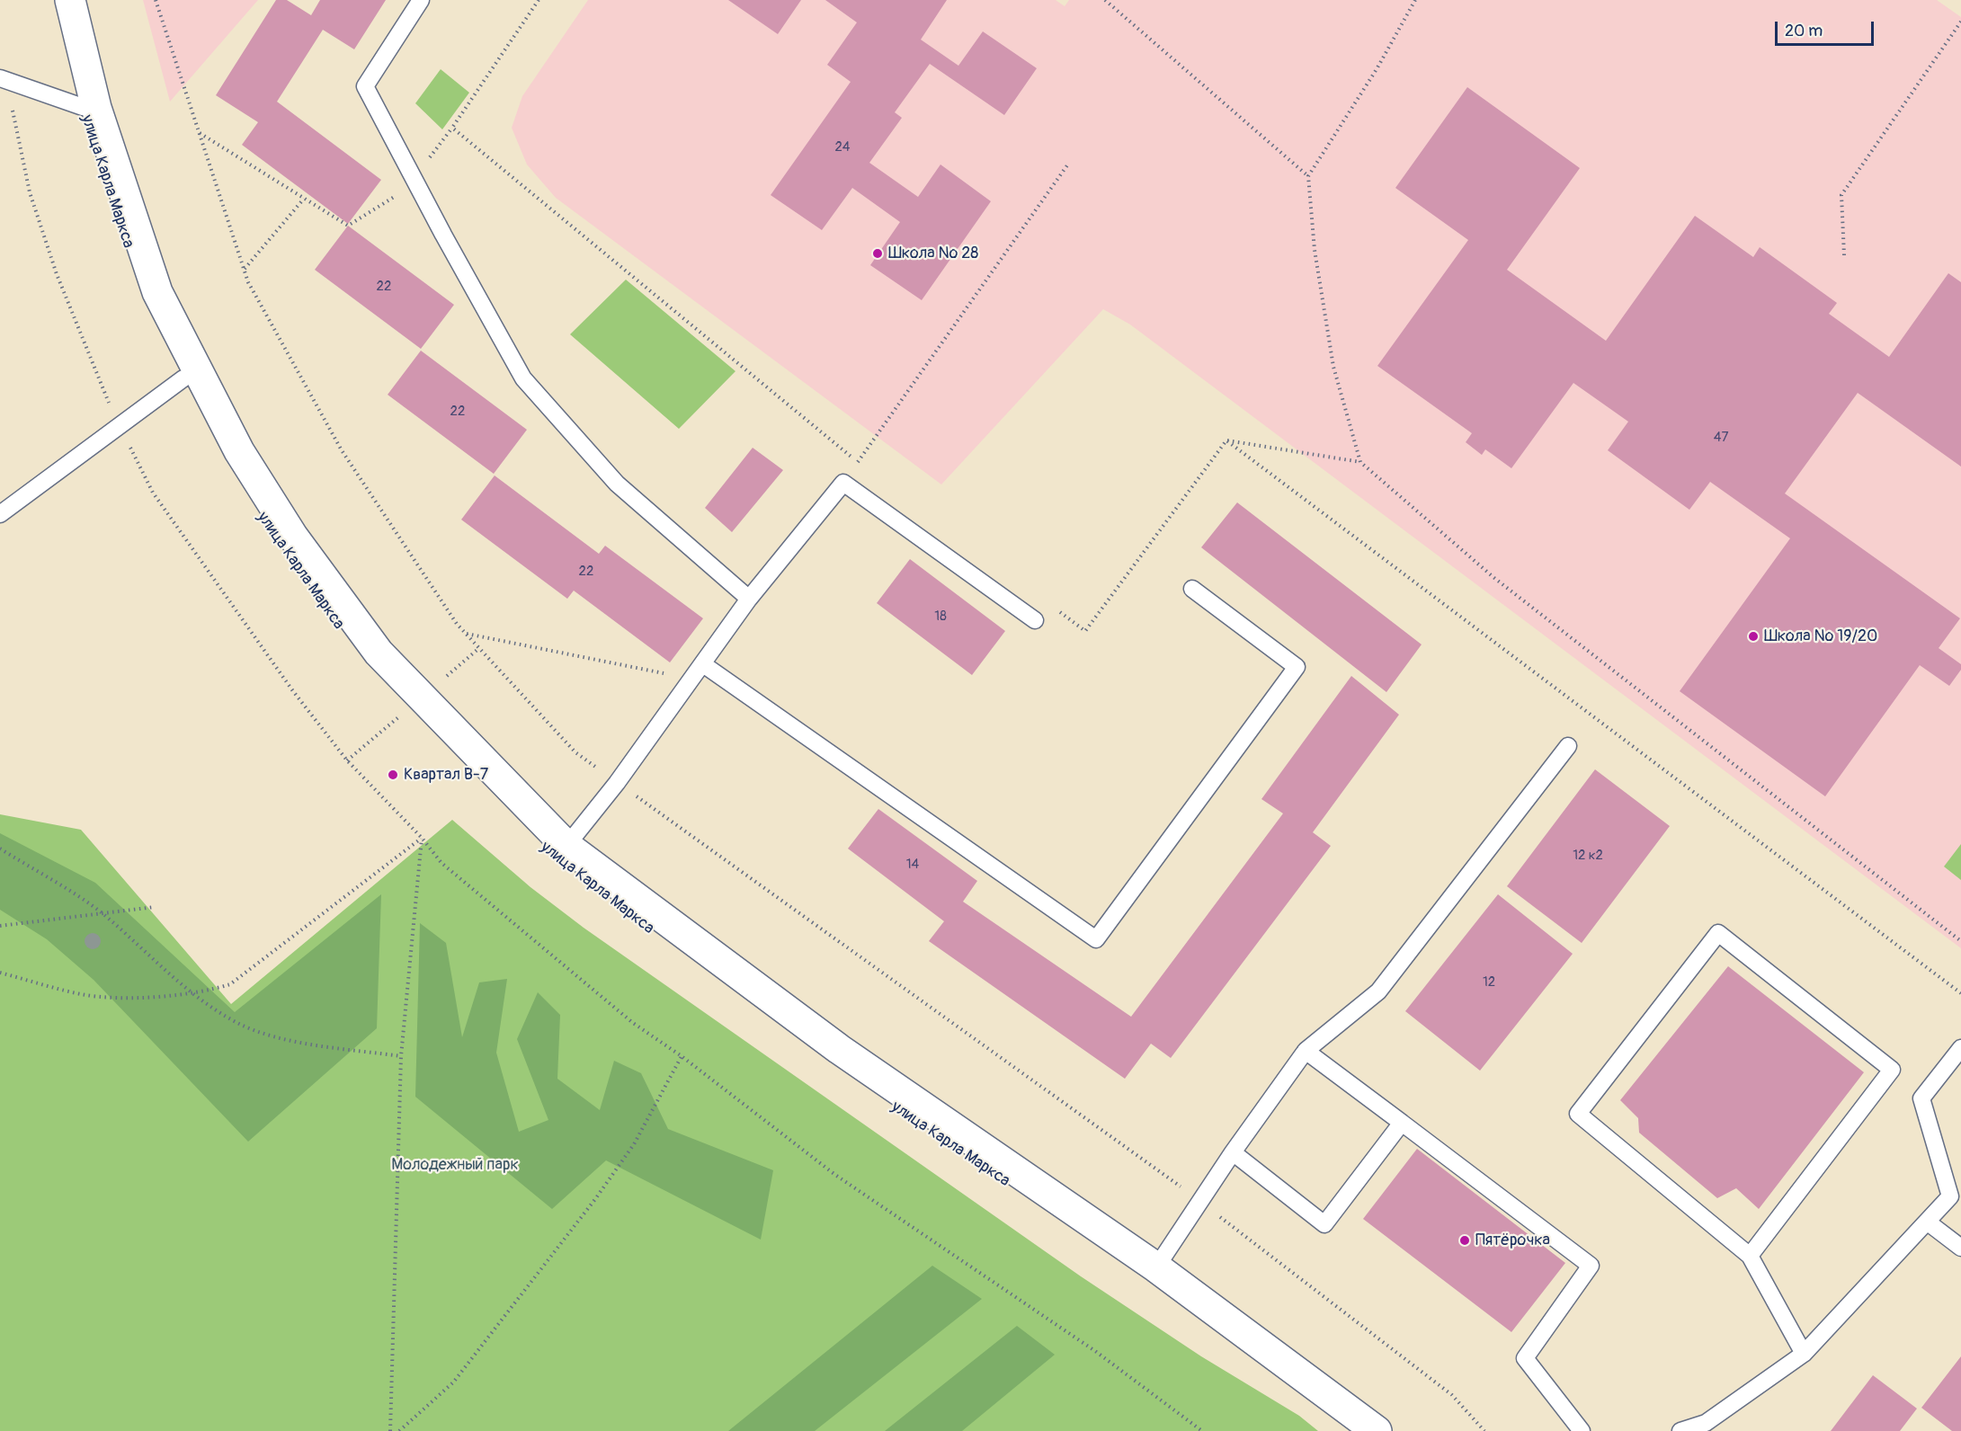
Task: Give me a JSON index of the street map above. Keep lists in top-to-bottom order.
{
  "streets": {
    "street": ["улица Карла Маркса"]
  },
  "parks": ["Молодежный парк"],
  "places": [
    "Школа № 28",
    "Школа № 19/20",
    "Квартал В-7",
    "Пятёрочка"
  ],
  "house_numbers": [
    "24",
    "22",
    "22",
    "47",
    "22",
    "18",
    "12 к2",
    "14",
    "12"
  ],
  "scale_bar": "20 m"
}
